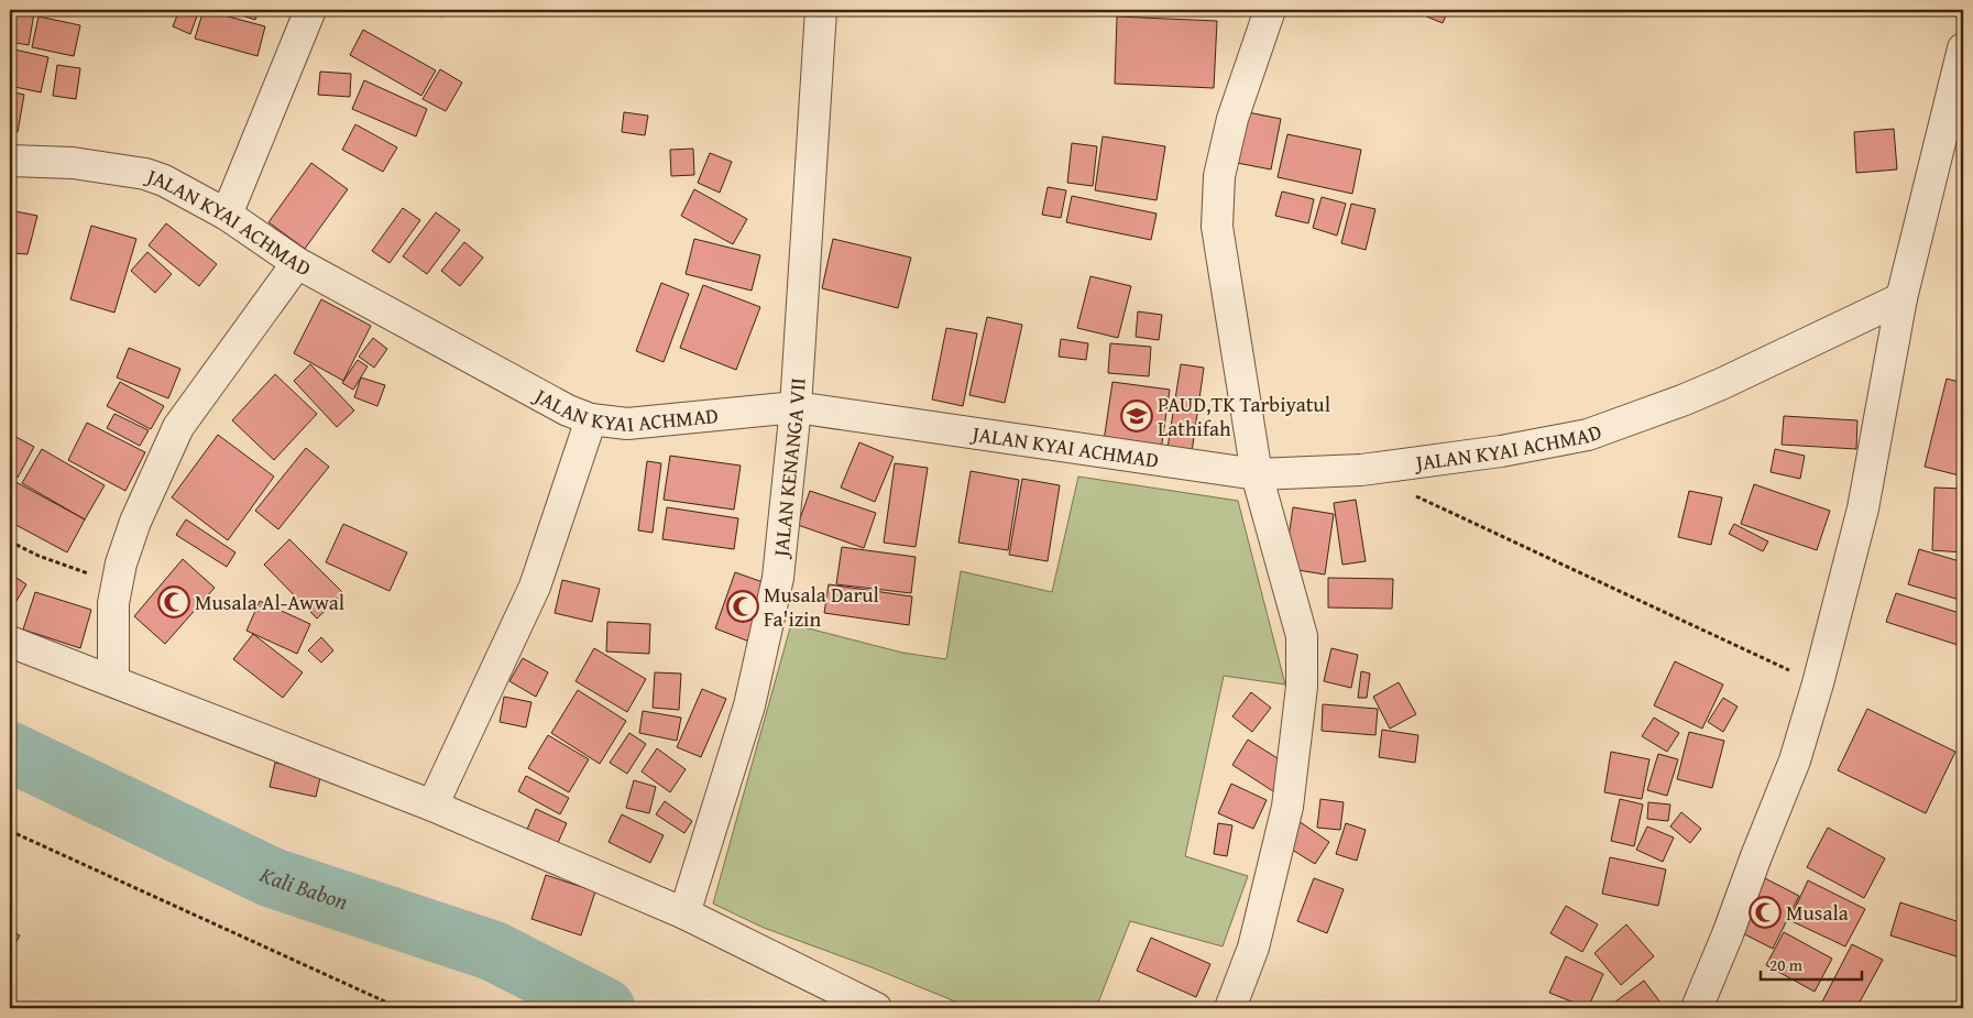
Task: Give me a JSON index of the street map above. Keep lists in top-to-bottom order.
{
  "streets": {
    "street": ["JALAN KYAI ACHMAD", "JALAN KENANGA VII"]
  },
  "crossings": [
    ["JALAN KYAI ACHMAD", "JALAN KENANGA VII"]
  ],
  "water": ["Kali Babon"],
  "places": {
    "school or university": ["PAUD,TK Tarbiyatul Lathifah"],
    "mosque": ["Musala Al-Awwal", "Musala Darul Fa'izin", "Musala"]
  },
  "scale_bar": "20 m"
}
